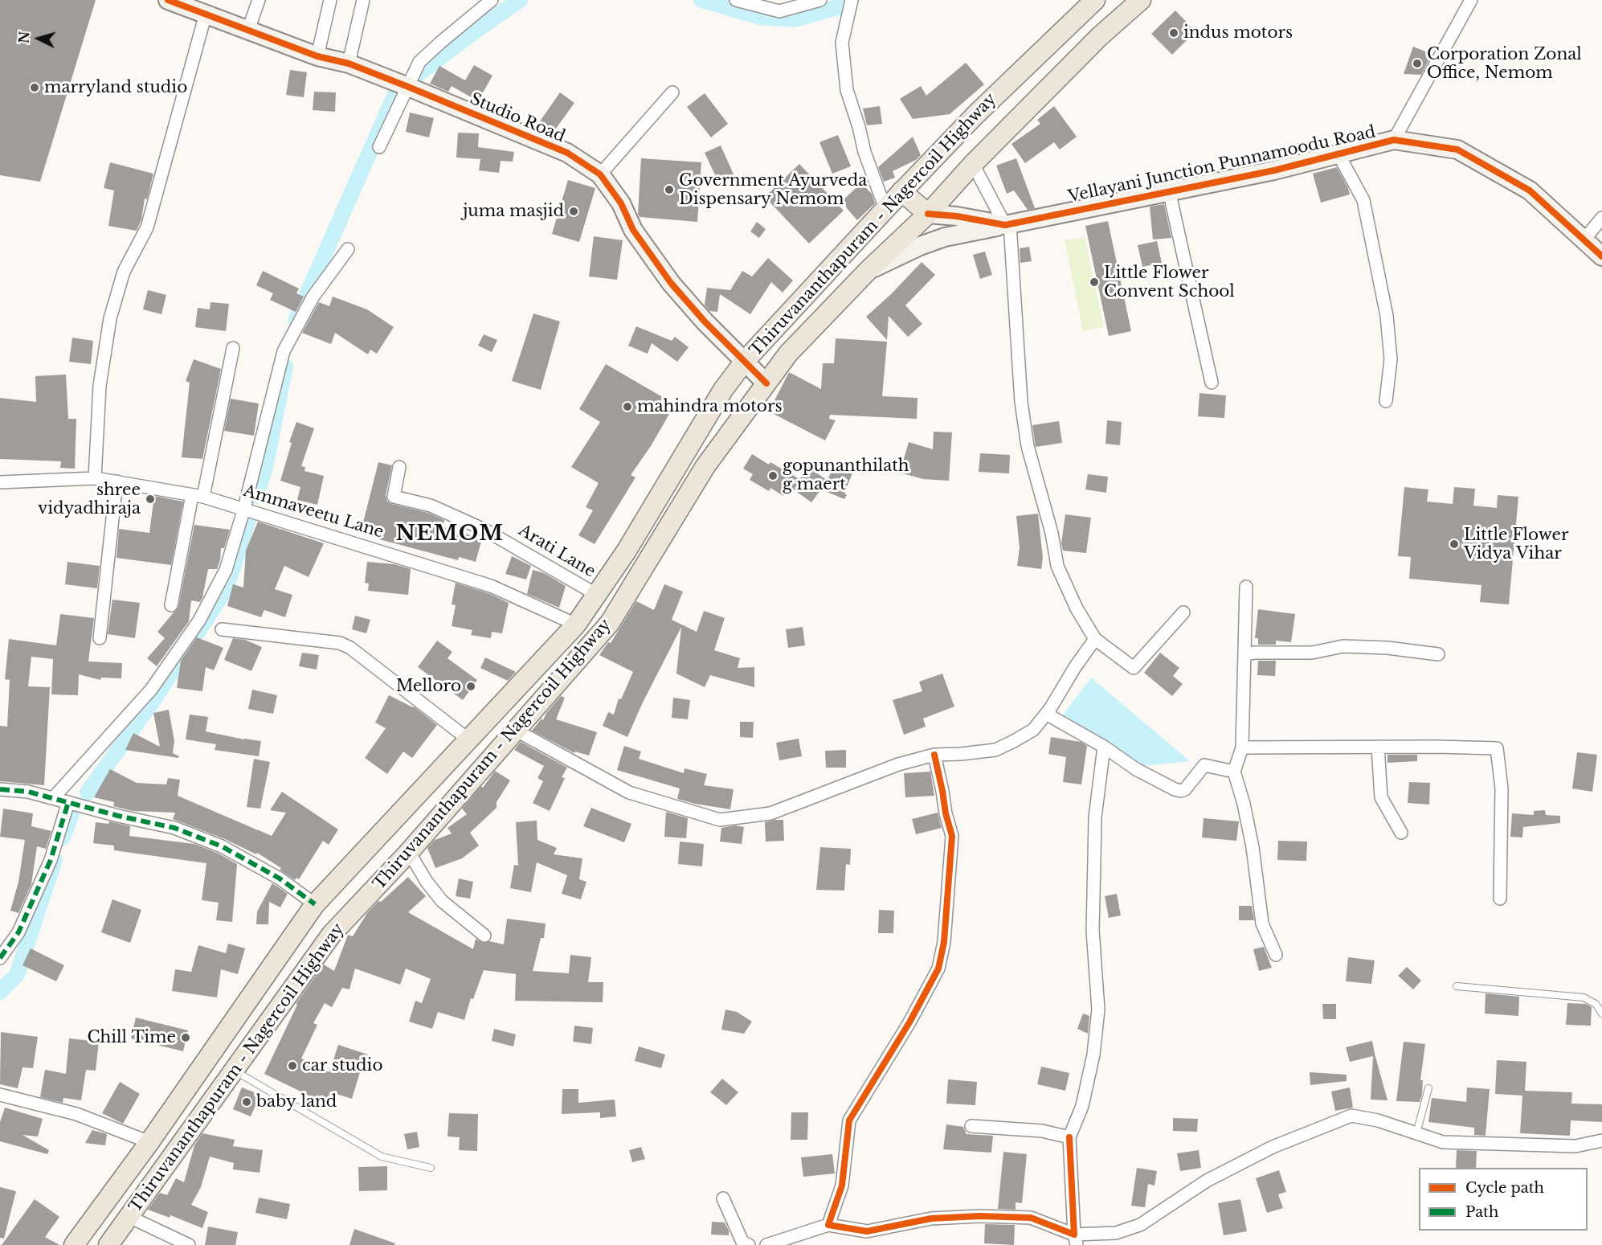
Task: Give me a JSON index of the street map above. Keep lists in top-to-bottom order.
{
  "streets": {
    "main road": ["Thiruvananthapuram - Nagercoil Highway"],
    "street": [
      "Studio Road",
      "Vellayani Junction Punnamoodu Road",
      "Ammaveetu Lane",
      "Arati Lane"
    ]
  },
  "crossings": [
    ["Studio Road", "Thiruvananthapuram - Nagercoil Highway"],
    ["Vellayani Junction Punnamoodu Road", "Thiruvananthapuram - Nagercoil Highway"],
    ["Thiruvananthapuram - Nagercoil Highway", "Ammaveetu Lane"],
    ["Thiruvananthapuram - Nagercoil Highway", "Arati Lane"]
  ],
  "districts": ["NEMOM"],
  "places": [
    "indus motors",
    "Corporation Zonal Office, Nemom",
    "marryland studio",
    "Government Ayurveda Dispensary Nemom",
    "juma masjid",
    "Little Flower Convent School",
    "mahindra motors",
    "gopunanthilath g maert",
    "shree vidyadhiraja",
    "Little Flower Vidya Vihar",
    "Melloro",
    "Chill Time",
    "car studio",
    "baby land"
  ],
  "legend": ["Cycle path", "Path"],
  "north": "left"
}
